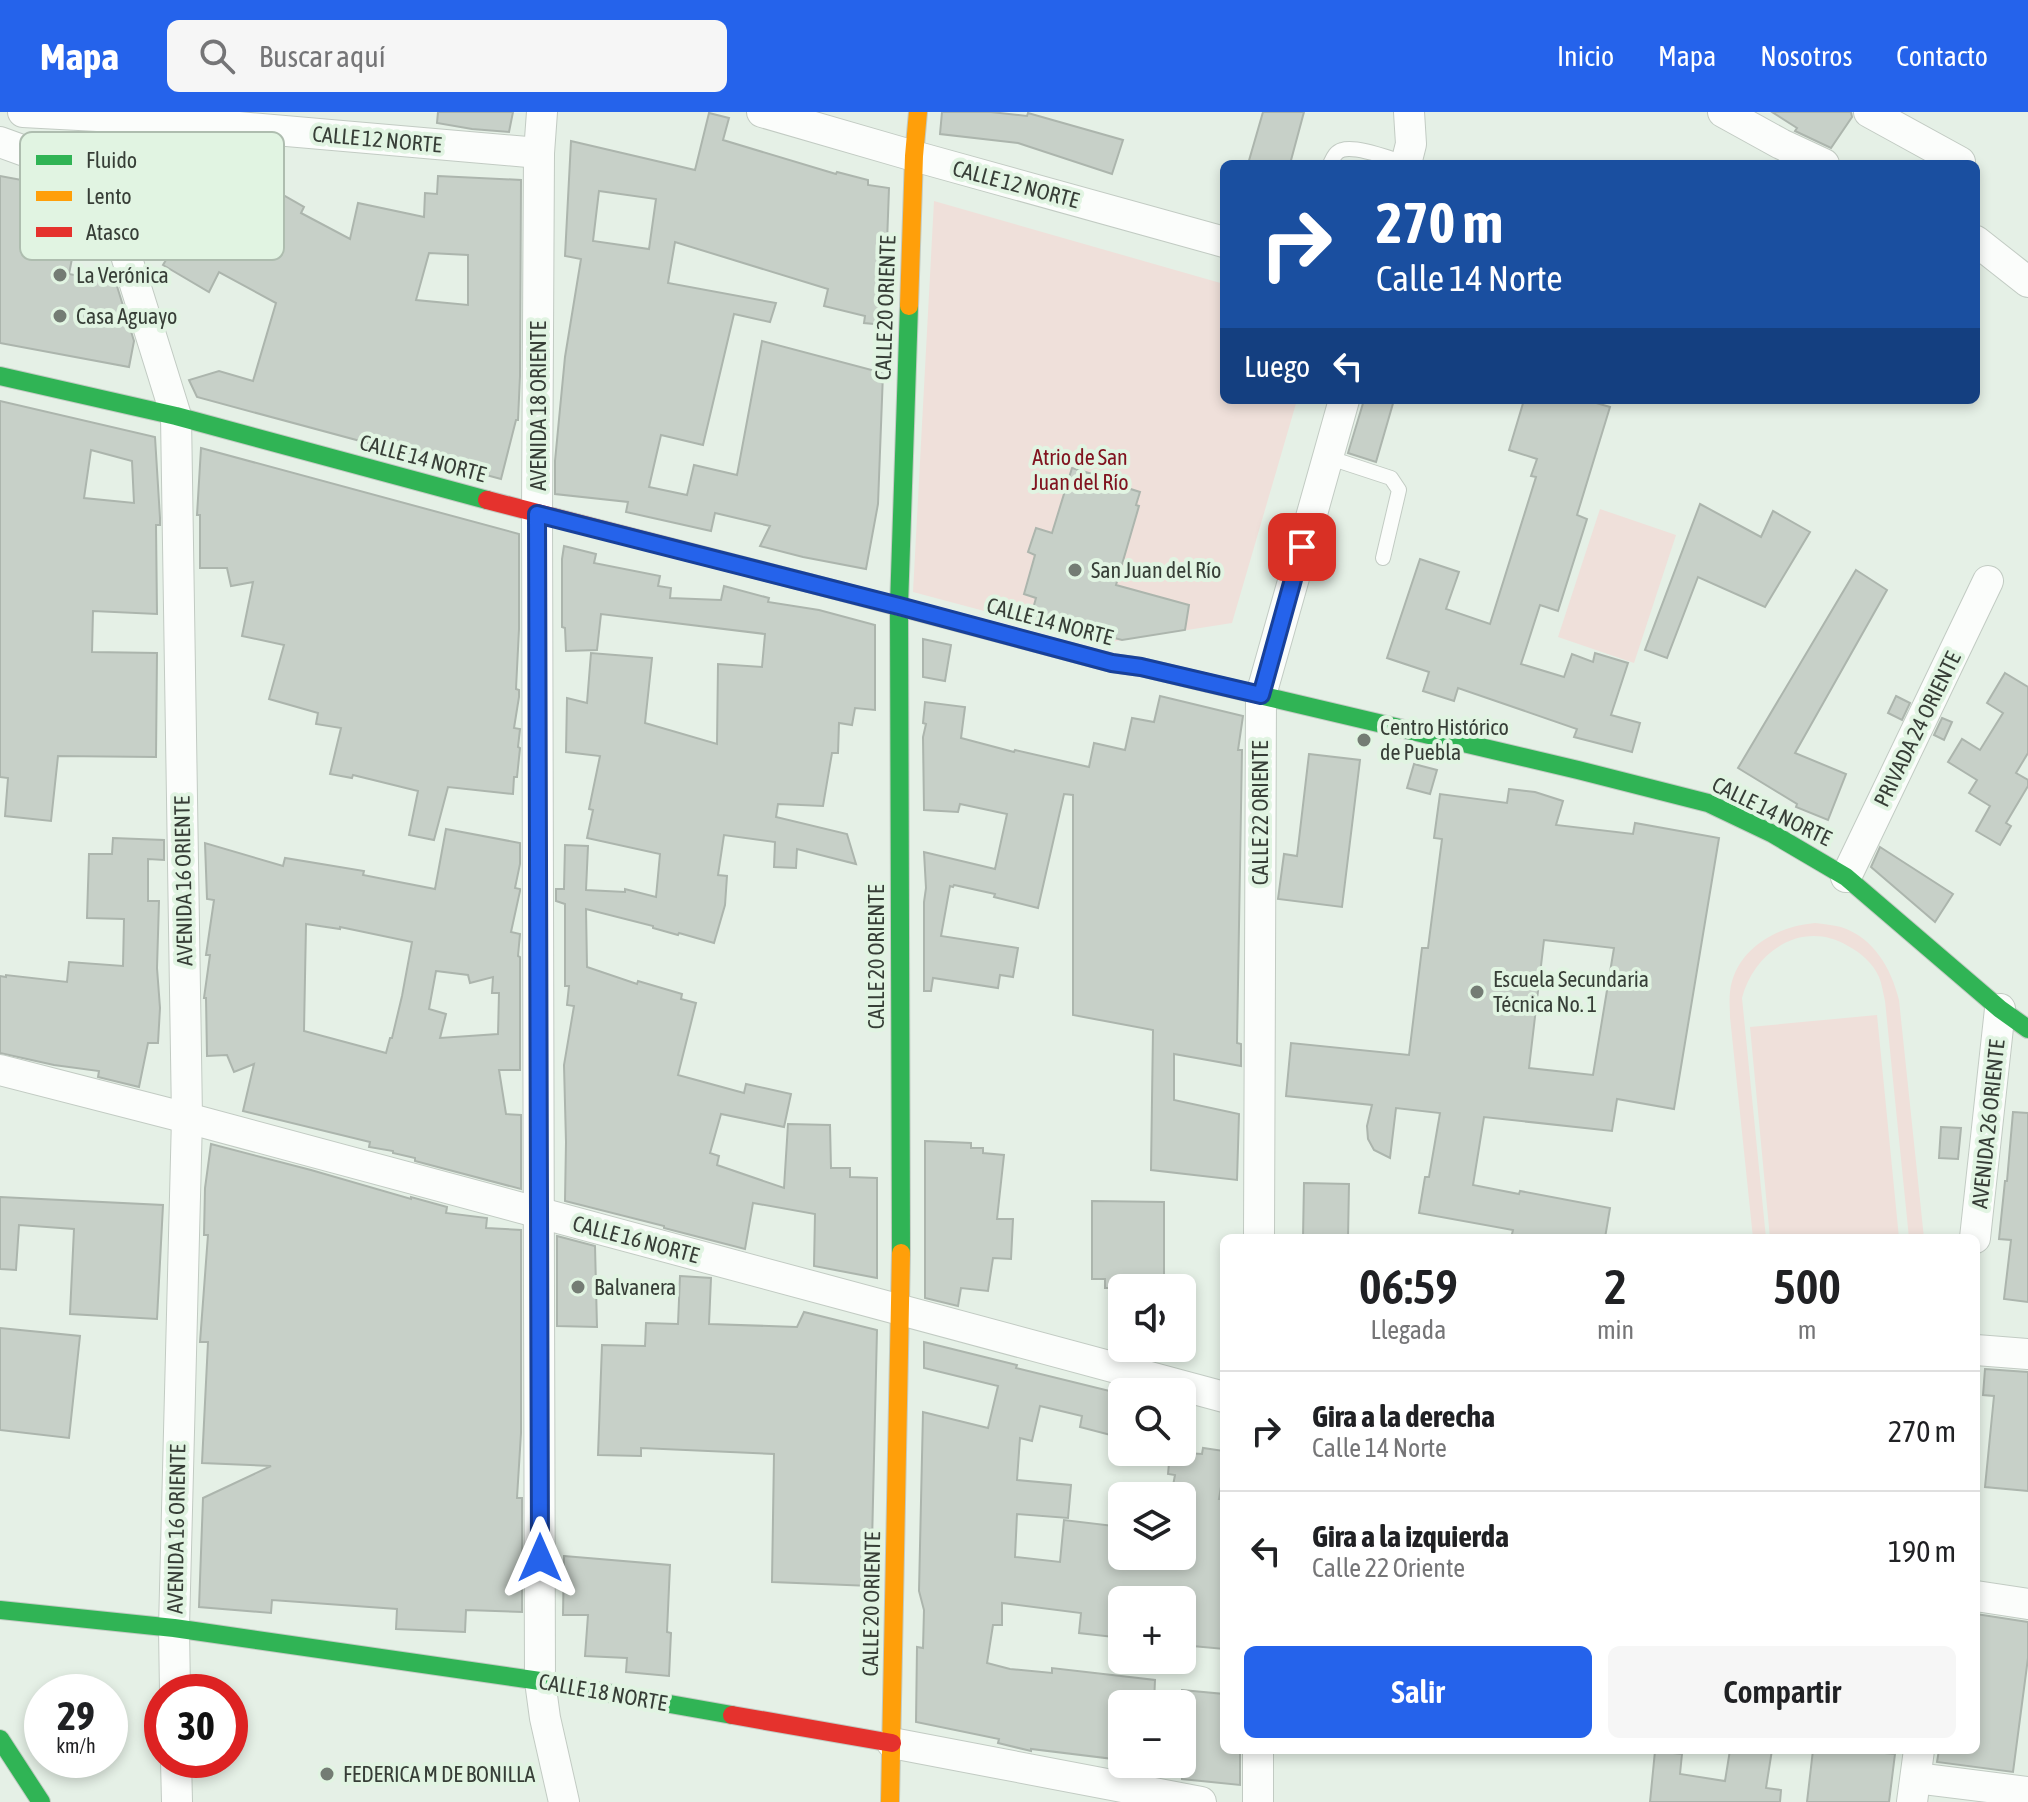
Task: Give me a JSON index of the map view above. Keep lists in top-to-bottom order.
{
  "streets": {
    "street": [
      "CALLE 12 NORTE",
      "CALLE 20 ORIENTE",
      "AVENIDA 18 ORIENTE",
      "CALLE 14 NORTE",
      "PRIVADA 24 ORIENTE",
      "CALLE 22 ORIENTE",
      "AVENIDA 16 ORIENTE",
      "AVENIDA 26 ORIENTE",
      "CALLE 16 NORTE",
      "CALLE 18 NORTE"
    ]
  },
  "crossings": [
    ["CALLE 12 NORTE", "CALLE 20 ORIENTE"],
    ["CALLE 12 NORTE", "AVENIDA 18 ORIENTE"],
    ["CALLE 20 ORIENTE", "CALLE 14 NORTE"],
    ["CALLE 20 ORIENTE", "CALLE 16 NORTE"],
    ["CALLE 20 ORIENTE", "CALLE 18 NORTE"],
    ["AVENIDA 18 ORIENTE", "CALLE 14 NORTE"],
    ["AVENIDA 18 ORIENTE", "CALLE 16 NORTE"],
    ["AVENIDA 18 ORIENTE", "CALLE 18 NORTE"],
    ["CALLE 14 NORTE", "PRIVADA 24 ORIENTE"],
    ["CALLE 14 NORTE", "CALLE 22 ORIENTE"],
    ["CALLE 14 NORTE", "AVENIDA 16 ORIENTE"],
    ["CALLE 14 NORTE", "AVENIDA 26 ORIENTE"],
    ["AVENIDA 16 ORIENTE", "CALLE 16 NORTE"],
    ["AVENIDA 16 ORIENTE", "CALLE 18 NORTE"]
  ],
  "parks": ["Atrio de San Juan del Río"],
  "places": [
    "La Verónica",
    "Casa Aguayo",
    "San Juan del Río",
    "Centro Histórico de Puebla",
    "Escuela Secundaria Técnica No. 1",
    "Balvanera",
    "FEDERICA M DE BONILLA"
  ],
  "legend": ["Fluido", "Lento", "Atasco"],
  "page": {
    "header": "Mapa",
    "search": "Buscar aquí",
    "nav": [
      "Inicio",
      "Mapa",
      "Nosotros",
      "Contacto"
    ],
    "turn": ["270 m", "Calle 14 Norte"],
    "then": "Luego",
    "eta": [
      "06:59",
      "Llegada",
      "2",
      "min",
      "500",
      "m"
    ],
    "map_buttons": ["+", "−"],
    "list": [
      {
        "name": "Gira a la derecha",
        "note": "Calle 14 Norte",
        "value": "270 m"
      },
      {
        "name": "Gira a la izquierda",
        "note": "Calle 22 Oriente",
        "value": "190 m"
      }
    ],
    "buttons": ["Salir", "Compartir"],
    "speed": "29 km/h",
    "limit": "30"
  }
}
